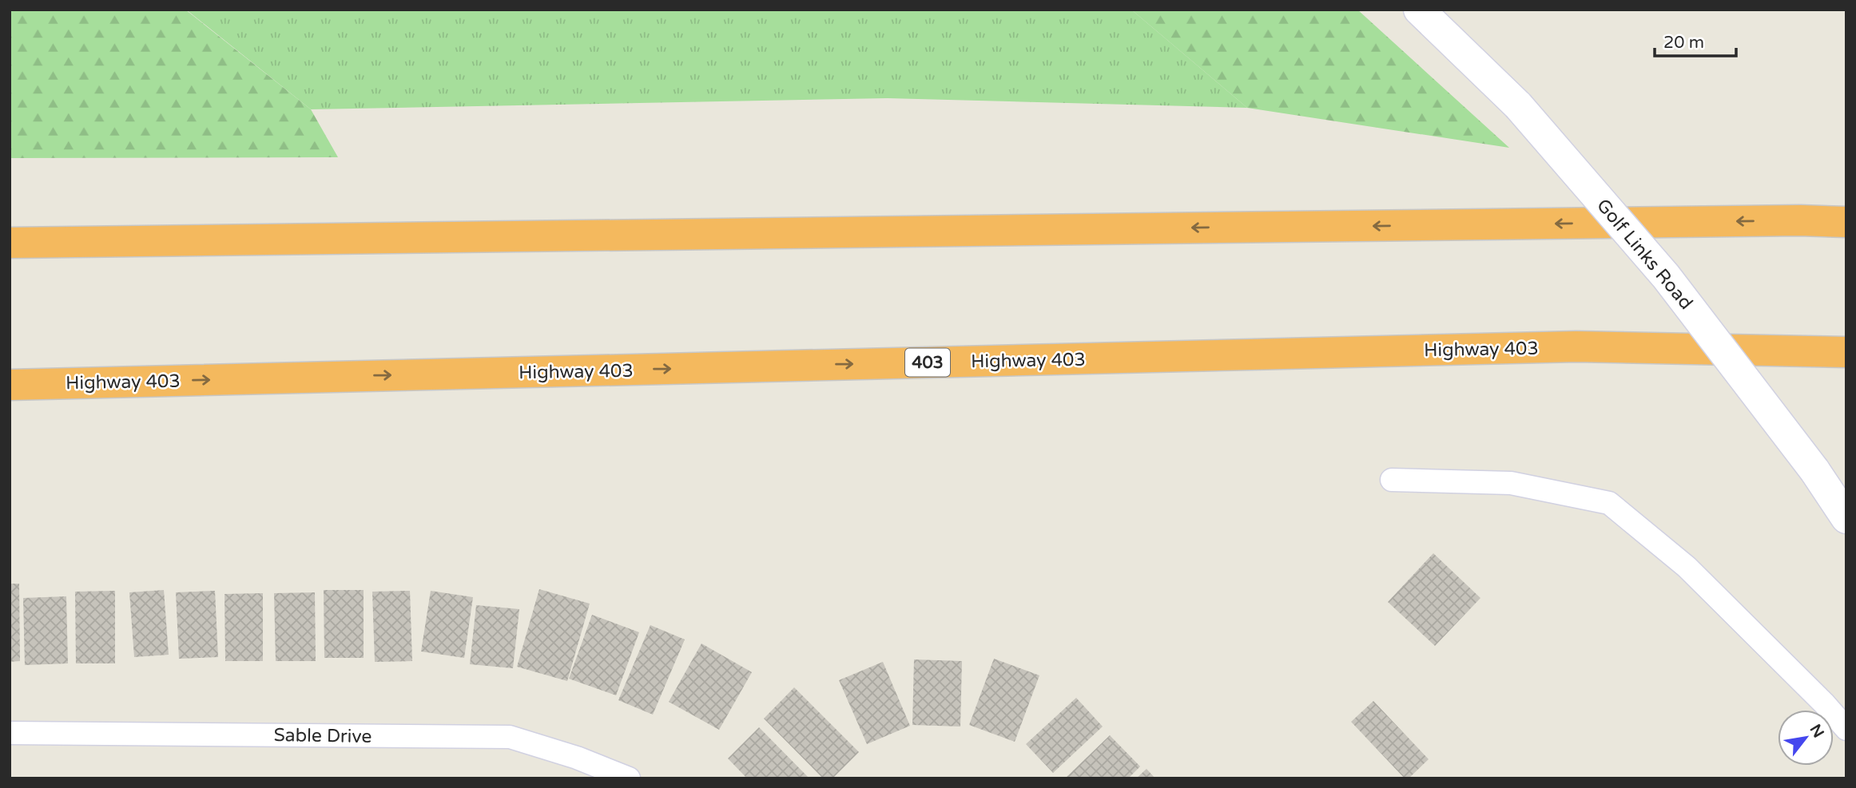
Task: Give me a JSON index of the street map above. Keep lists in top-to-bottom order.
{
  "streets": {
    "highway": ["Highway 403", "403"],
    "main road": ["Golf Links Road"],
    "street": ["Sable Drive"]
  },
  "scale_bar": "20 m",
  "north": "top right"
}
